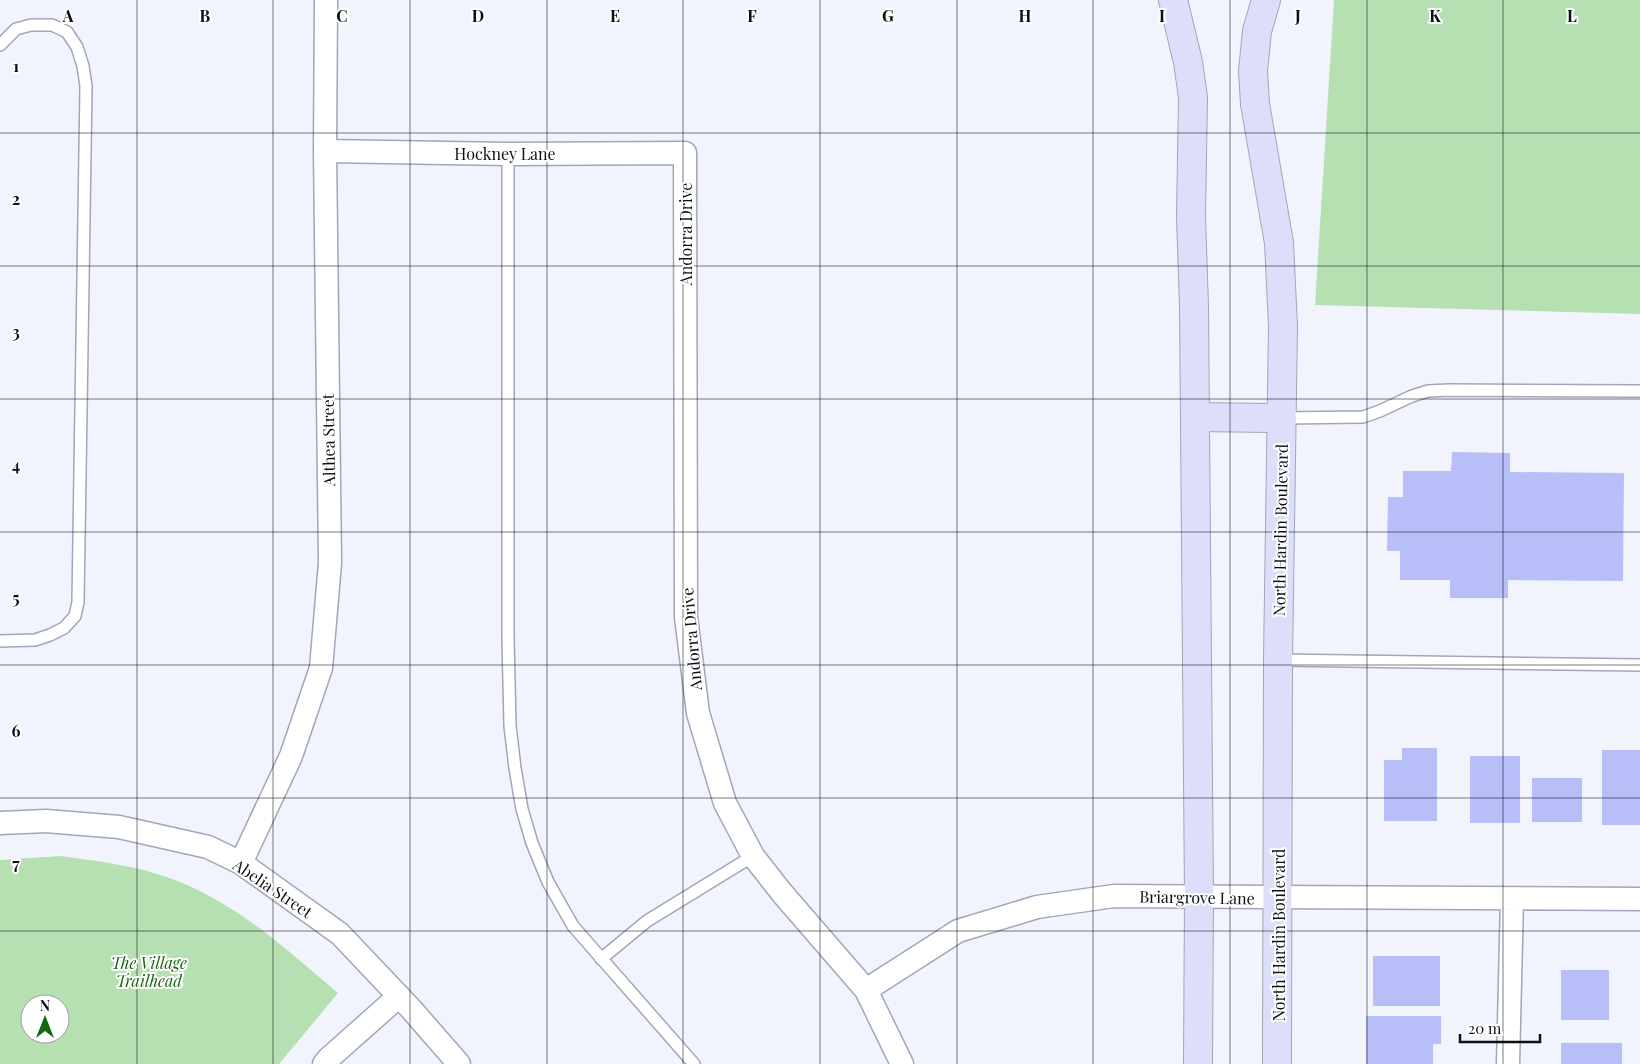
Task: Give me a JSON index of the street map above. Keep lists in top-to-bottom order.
{
  "streets": {
    "main road": ["North Hardin Boulevard"],
    "street": [
      "Hockney Lane",
      "Andorra Drive",
      "Althea Street",
      "Abelia Street",
      "Briargrove Lane"
    ]
  },
  "crossings": [
    ["Hockney Lane", "Andorra Drive"],
    ["Hockney Lane", "Althea Street"],
    ["Andorra Drive", "Briargrove Lane"],
    ["Althea Street", "Abelia Street"],
    ["North Hardin Boulevard", "Briargrove Lane"]
  ],
  "parks": ["The Village Trailhead"],
  "scale_bar": "20 m",
  "north": "top",
  "grid": {
    "columns": [
      "A",
      "B",
      "C",
      "D",
      "E",
      "F",
      "G",
      "H",
      "I",
      "J",
      "K",
      "L"
    ],
    "rows": [
      "1",
      "2",
      "3",
      "4",
      "5",
      "6",
      "7"
    ]
  }
}
